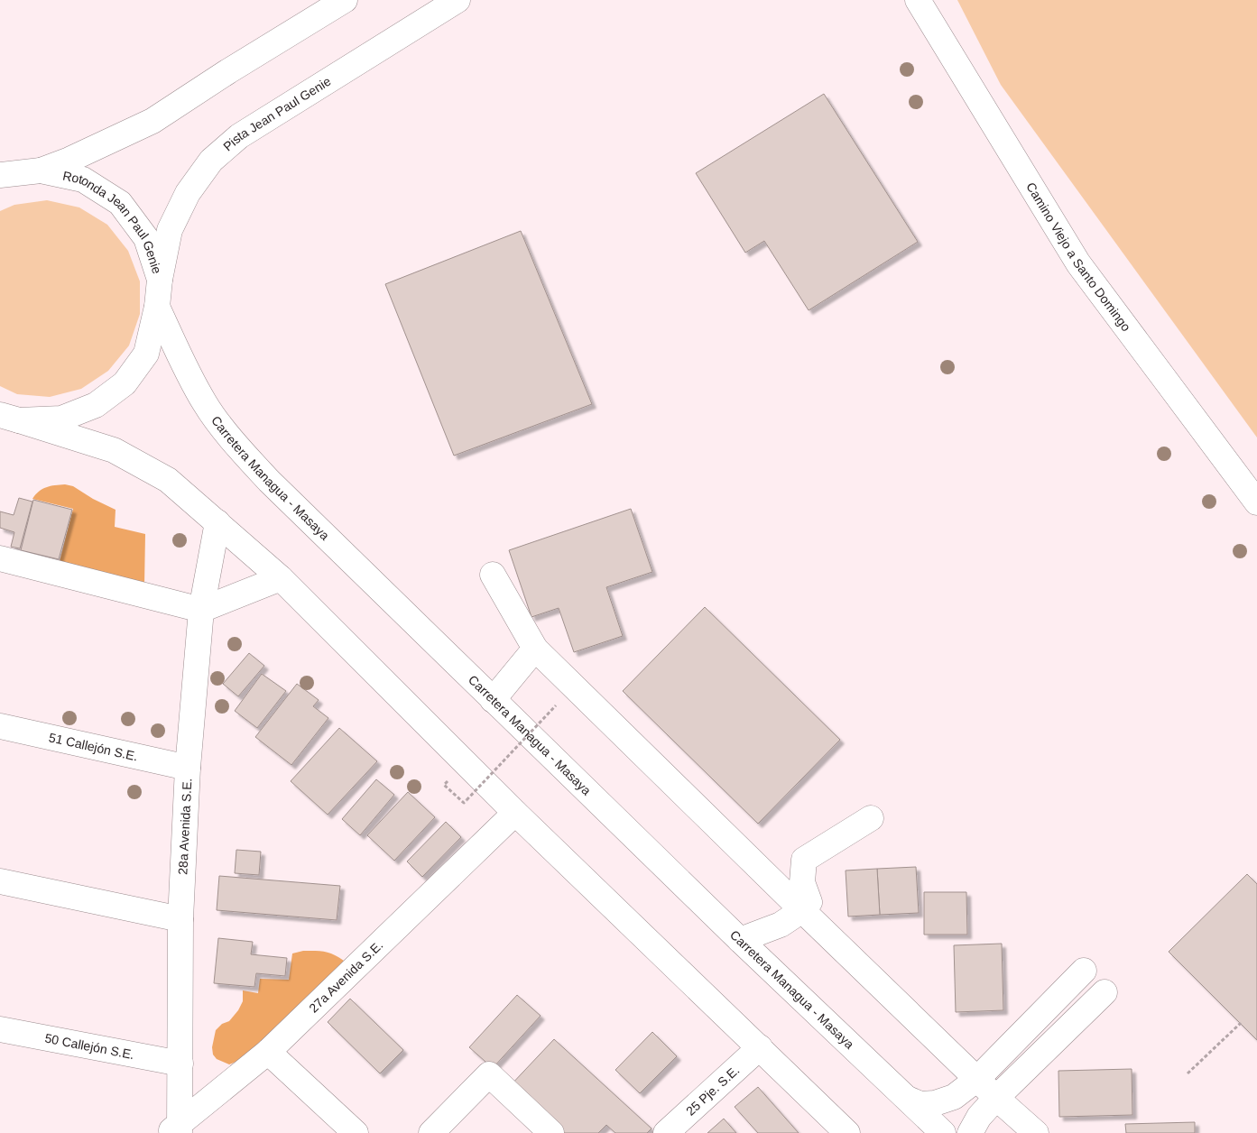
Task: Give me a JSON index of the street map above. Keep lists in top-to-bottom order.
{
  "streets": {
    "main road": [
      "Pista Jean Paul Genie",
      "Rotonda Jean Paul Genie",
      "Camino Viejo a Santo Domingo",
      "Carretera Managua - Masaya",
      "51 Callejón S.E.",
      "28a Avenida S.E.",
      "27a Avenida S.E.",
      "50 Callejón S.E.",
      "25 Pje. S.E."
    ]
  },
  "crossings": [
    ["Pista Jean Paul Genie", "Rotonda Jean Paul Genie"],
    ["Rotonda Jean Paul Genie", "Carretera Managua - Masaya"],
    ["51 Callejón S.E.", "28a Avenida S.E."],
    ["28a Avenida S.E.", "27a Avenida S.E."],
    ["28a Avenida S.E.", "50 Callejón S.E."]
  ]
}
